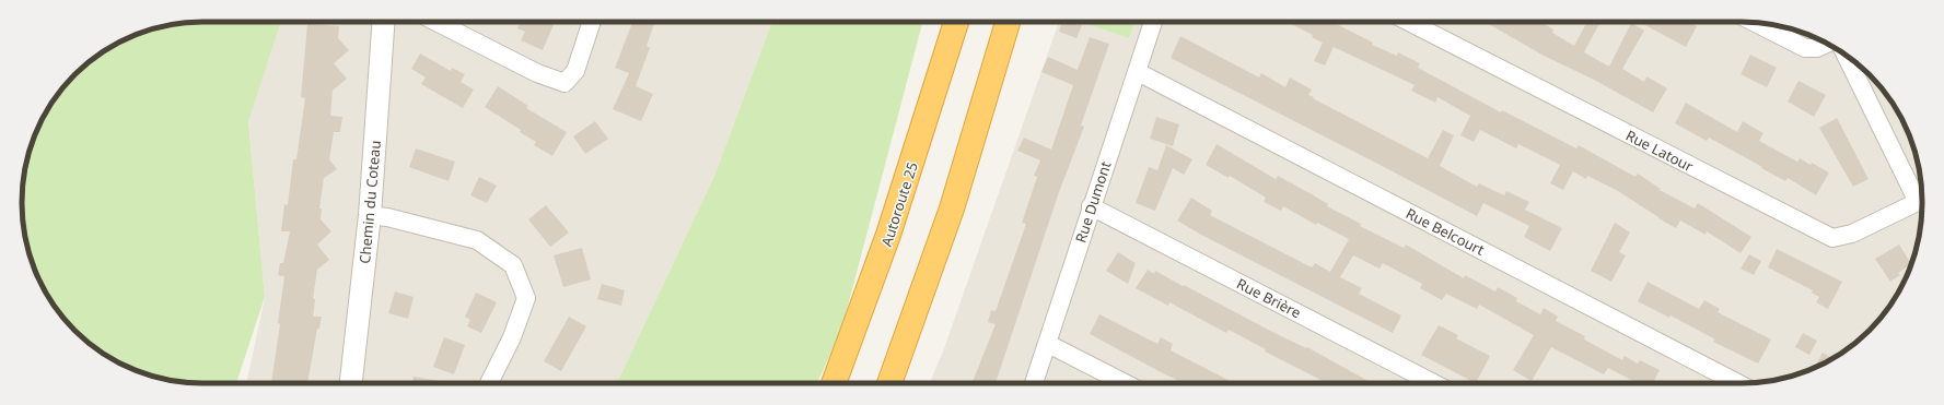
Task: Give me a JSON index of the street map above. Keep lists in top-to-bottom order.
{
  "streets": {
    "highway": ["Autoroute 25"],
    "street": [
      "Rue Latour",
      "Chemin du Coteau",
      "Rue Dumont",
      "Rue Belcourt",
      "Rue Brière"
    ]
  },
  "crossings": [
    ["Rue Dumont", "Rue Belcourt"],
    ["Rue Dumont", "Rue Brière"]
  ]
}
